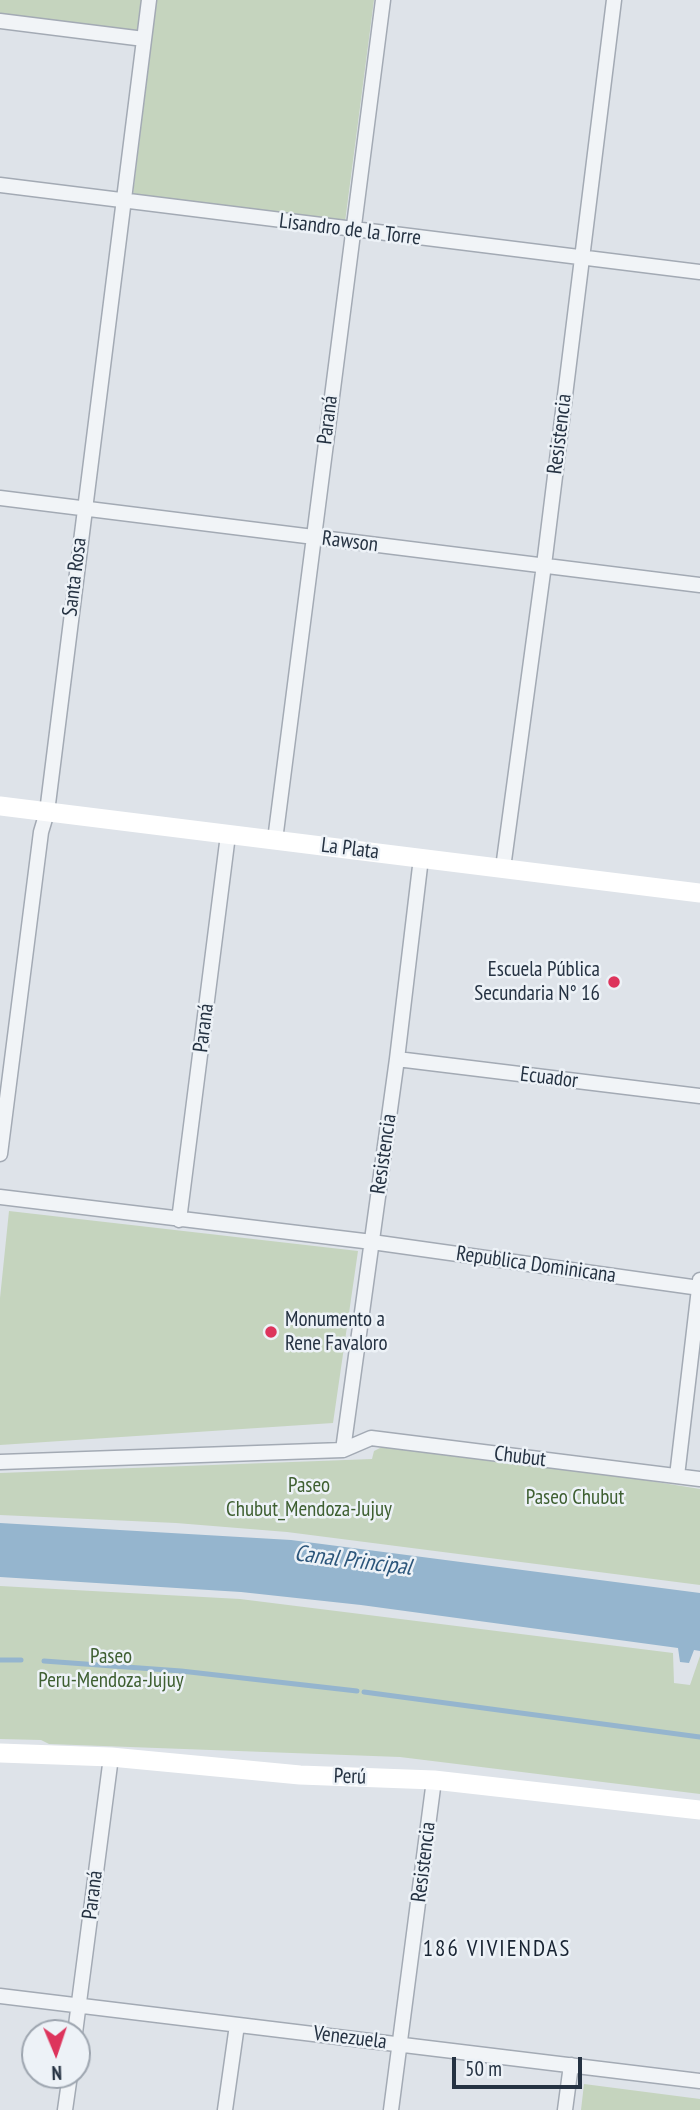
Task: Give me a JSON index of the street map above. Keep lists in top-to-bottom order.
{
  "streets": {
    "street": [
      "Lisandro de la Torre",
      "Paraná",
      "Resistencia",
      "Rawson",
      "Santa Rosa",
      "La Plata",
      "Ecuador",
      "Republica Dominicana",
      "Chubut",
      "Perú",
      "Venezuela"
    ]
  },
  "crossings": [
    ["Lisandro de la Torre", "Paraná"],
    ["Lisandro de la Torre", "Resistencia"],
    ["Lisandro de la Torre", "Santa Rosa"],
    ["Paraná", "Rawson"],
    ["Paraná", "La Plata"],
    ["Paraná", "Republica Dominicana"],
    ["Paraná", "Perú"],
    ["Paraná", "Venezuela"],
    ["Resistencia", "Rawson"],
    ["Resistencia", "La Plata"],
    ["Resistencia", "Ecuador"],
    ["Resistencia", "Republica Dominicana"],
    ["Resistencia", "Chubut"],
    ["Resistencia", "Perú"],
    ["Resistencia", "Venezuela"],
    ["Rawson", "Santa Rosa"],
    ["Santa Rosa", "La Plata"]
  ],
  "districts": ["186 VIVIENDAS"],
  "water": ["Canal Principal"],
  "parks": ["Paseo Chubut_Mendoza-Jujuy", "Paseo Chubut", "Paseo Peru-Mendoza-Jujuy"],
  "places": ["Escuela Pública Secundaria N° 16", "Monumento a Rene Favaloro"],
  "scale_bar": "50 m",
  "north": "bottom"
}
